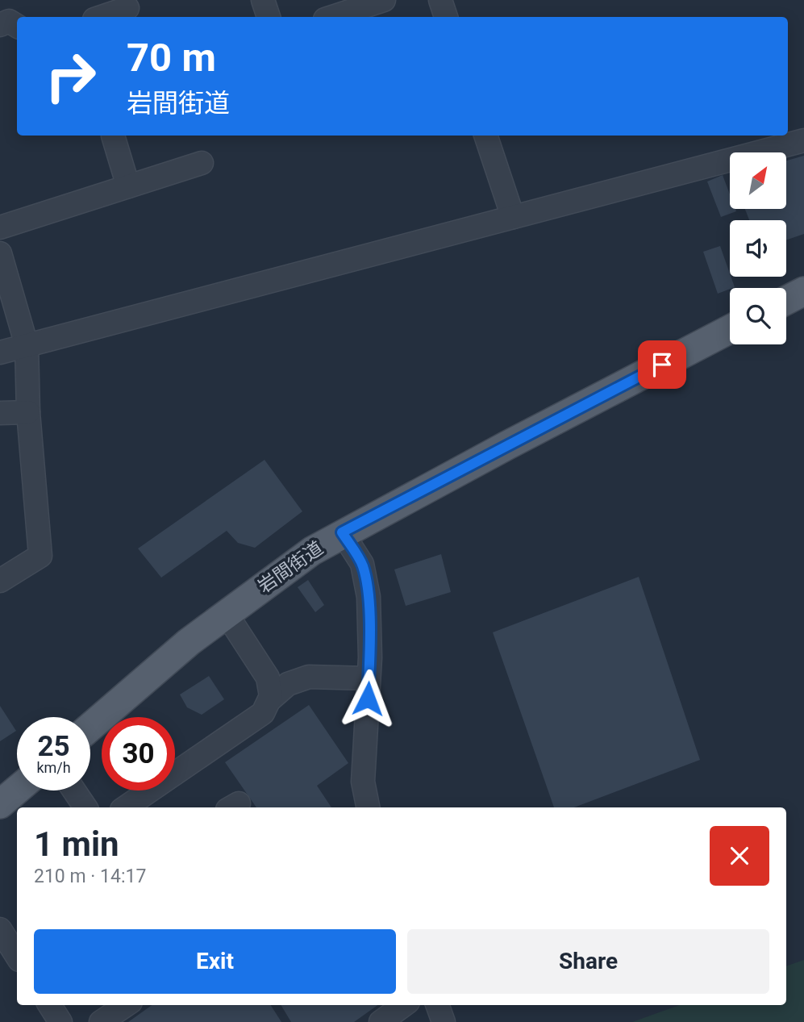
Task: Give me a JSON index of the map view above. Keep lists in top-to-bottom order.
{
  "streets": {
    "main road": ["岩間街道"]
  },
  "north": "top right",
  "page": {
    "turn": ["70 m", "岩間街道"],
    "speed": "25 km/h",
    "limit": "30",
    "heading": ["1 min", "210 m · 14:17"],
    "buttons": ["Exit", "Share"]
  }
}
